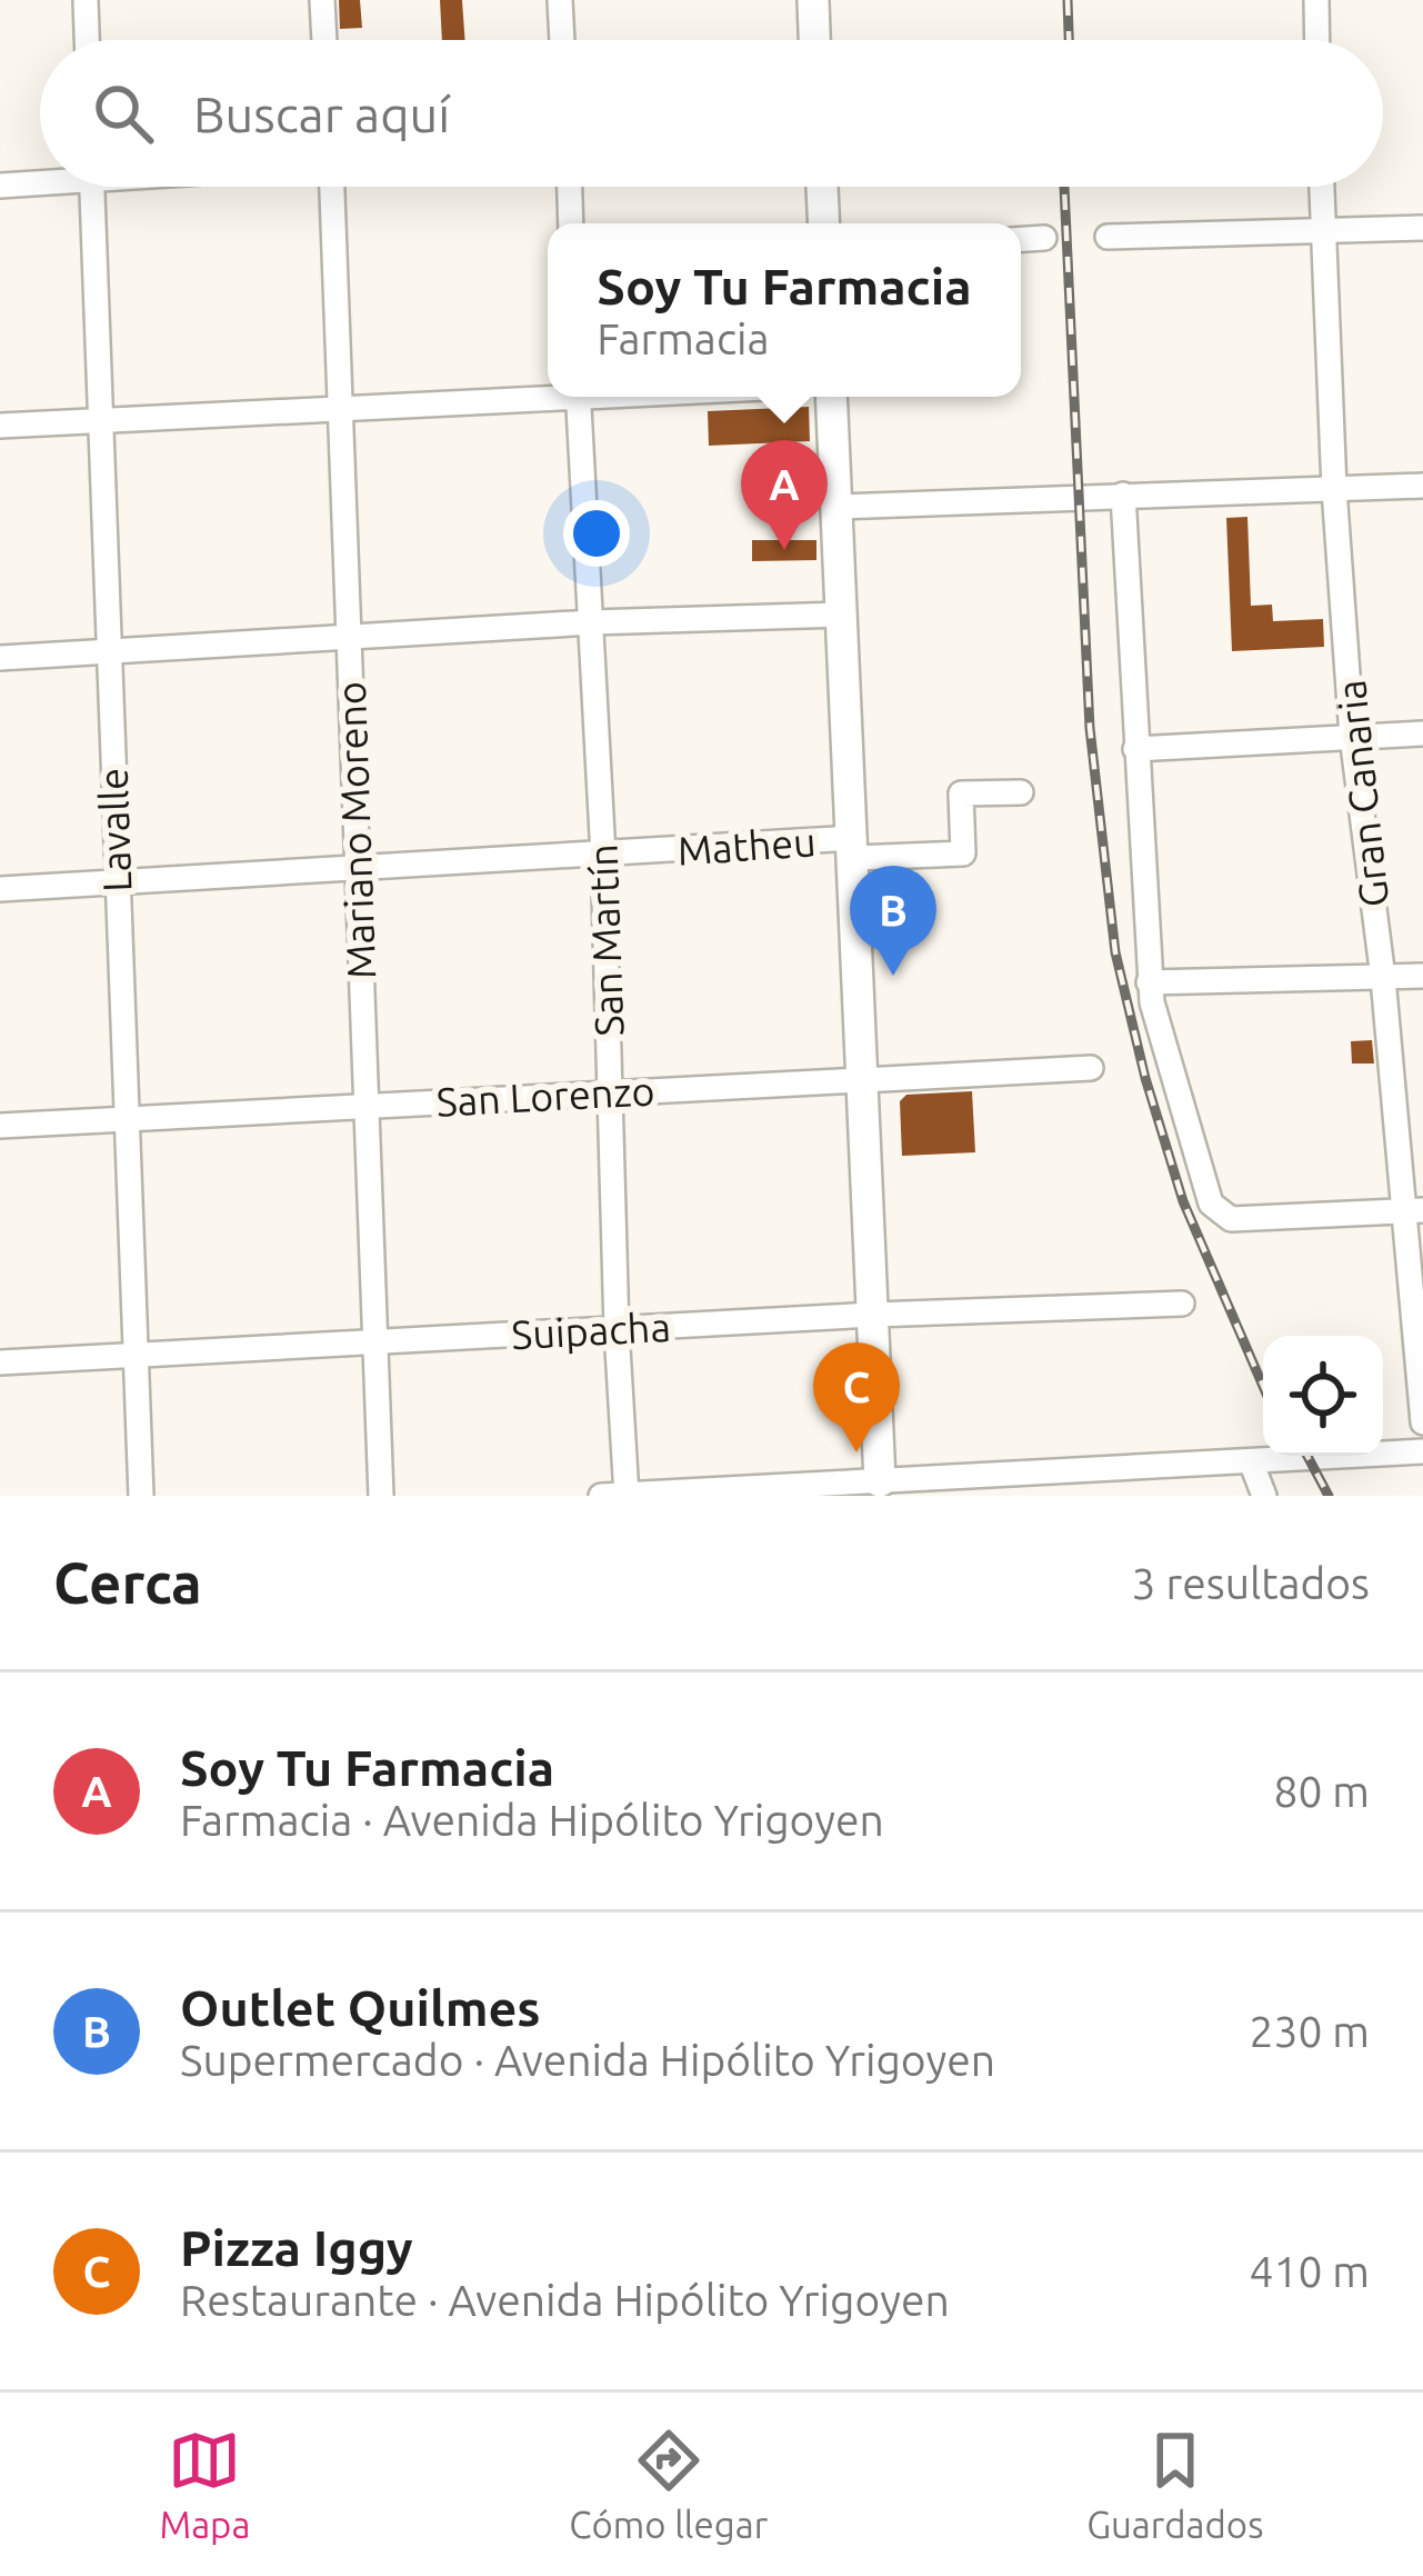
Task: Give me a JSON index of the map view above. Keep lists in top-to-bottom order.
{
  "streets": {
    "street": [
      "Gran Canaria",
      "Lavalle",
      "Mariano Moreno",
      "Matheu",
      "San Martín",
      "San Lorenzo",
      "Suipacha"
    ]
  },
  "crossings": [
    ["Lavalle", "Matheu"],
    ["Lavalle", "San Lorenzo"],
    ["Lavalle", "Suipacha"],
    ["Mariano Moreno", "Matheu"],
    ["Mariano Moreno", "San Lorenzo"],
    ["Mariano Moreno", "Suipacha"],
    ["Matheu", "San Martín"],
    ["San Martín", "San Lorenzo"],
    ["San Martín", "Suipacha"]
  ],
  "page": {
    "search": "Buscar aquí",
    "popup": ["Soy Tu Farmacia", "Farmacia"],
    "pins": ["A", "B", "C"],
    "heading": ["Cerca", "3 resultados"],
    "list": [
      {
        "mark": "A",
        "name": "Soy Tu Farmacia",
        "note": "Farmacia · Avenida Hipólito Yrigoyen",
        "value": "80 m"
      },
      {
        "mark": "B",
        "name": "Outlet Quilmes",
        "note": "Supermercado · Avenida Hipólito Yrigoyen",
        "value": "230 m"
      },
      {
        "mark": "C",
        "name": "Pizza Iggy",
        "note": "Restaurante · Avenida Hipólito Yrigoyen",
        "value": "410 m"
      }
    ],
    "nav": ["Mapa", "Cómo llegar", "Guardados"]
  }
}
